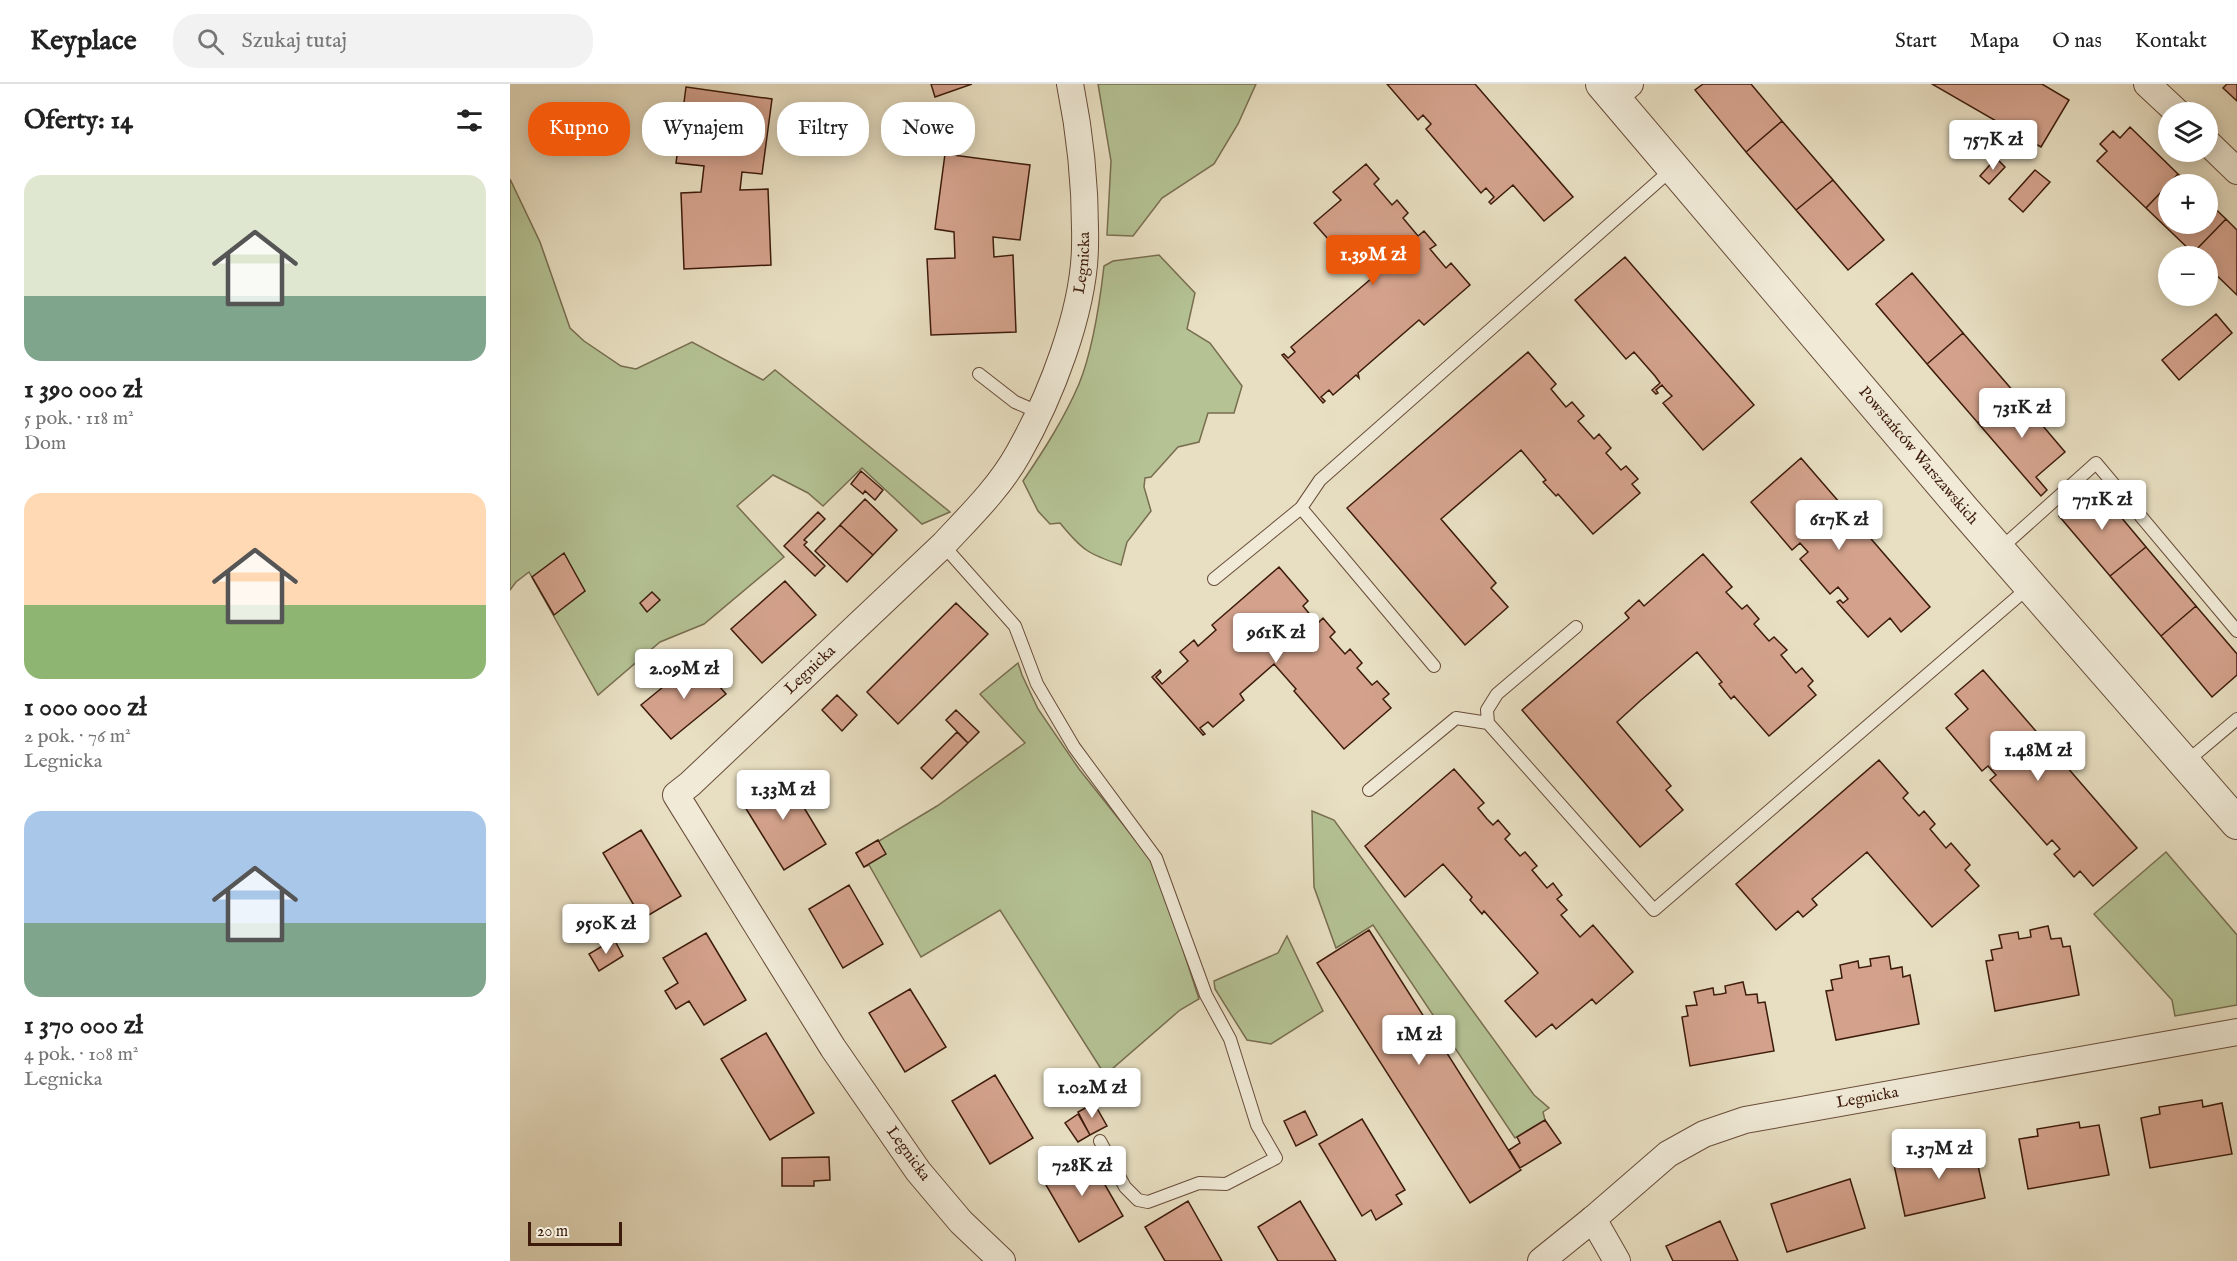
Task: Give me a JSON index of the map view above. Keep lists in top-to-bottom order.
{
  "streets": {
    "street": ["Legnicka", "Powstańców Warszawskich"]
  },
  "scale_bar": "20 m",
  "page": {
    "header": "Keyplace",
    "search": "Szukaj tutaj",
    "nav": [
      "Start",
      "Mapa",
      "O nas",
      "Kontakt"
    ],
    "heading": "Oferty: 14",
    "map_buttons": ["+", "−"],
    "chip": [
      "Kupno",
      "Wynajem",
      "Filtry",
      "Nowe"
    ],
    "price": [
      "757K zł",
      "1.39M zł",
      "731K zł",
      "771K zł",
      "617K zł",
      "961K zł",
      "2.09M zł",
      "1.48M zł",
      "1.33M zł",
      "950K zł",
      "1M zł",
      "1.02M zł",
      "1.37M zł",
      "728K zł"
    ],
    "list": [
      {
        "name": "1 390 000 zł",
        "note": "5 pok. · 118 m² · Dom"
      },
      {
        "name": "1 000 000 zł",
        "note": "2 pok. · 76 m² · Legnicka"
      },
      {
        "name": "1 370 000 zł",
        "note": "4 pok. · 108 m² · Legnicka"
      }
    ],
    "scale": "20 m"
  }
}
